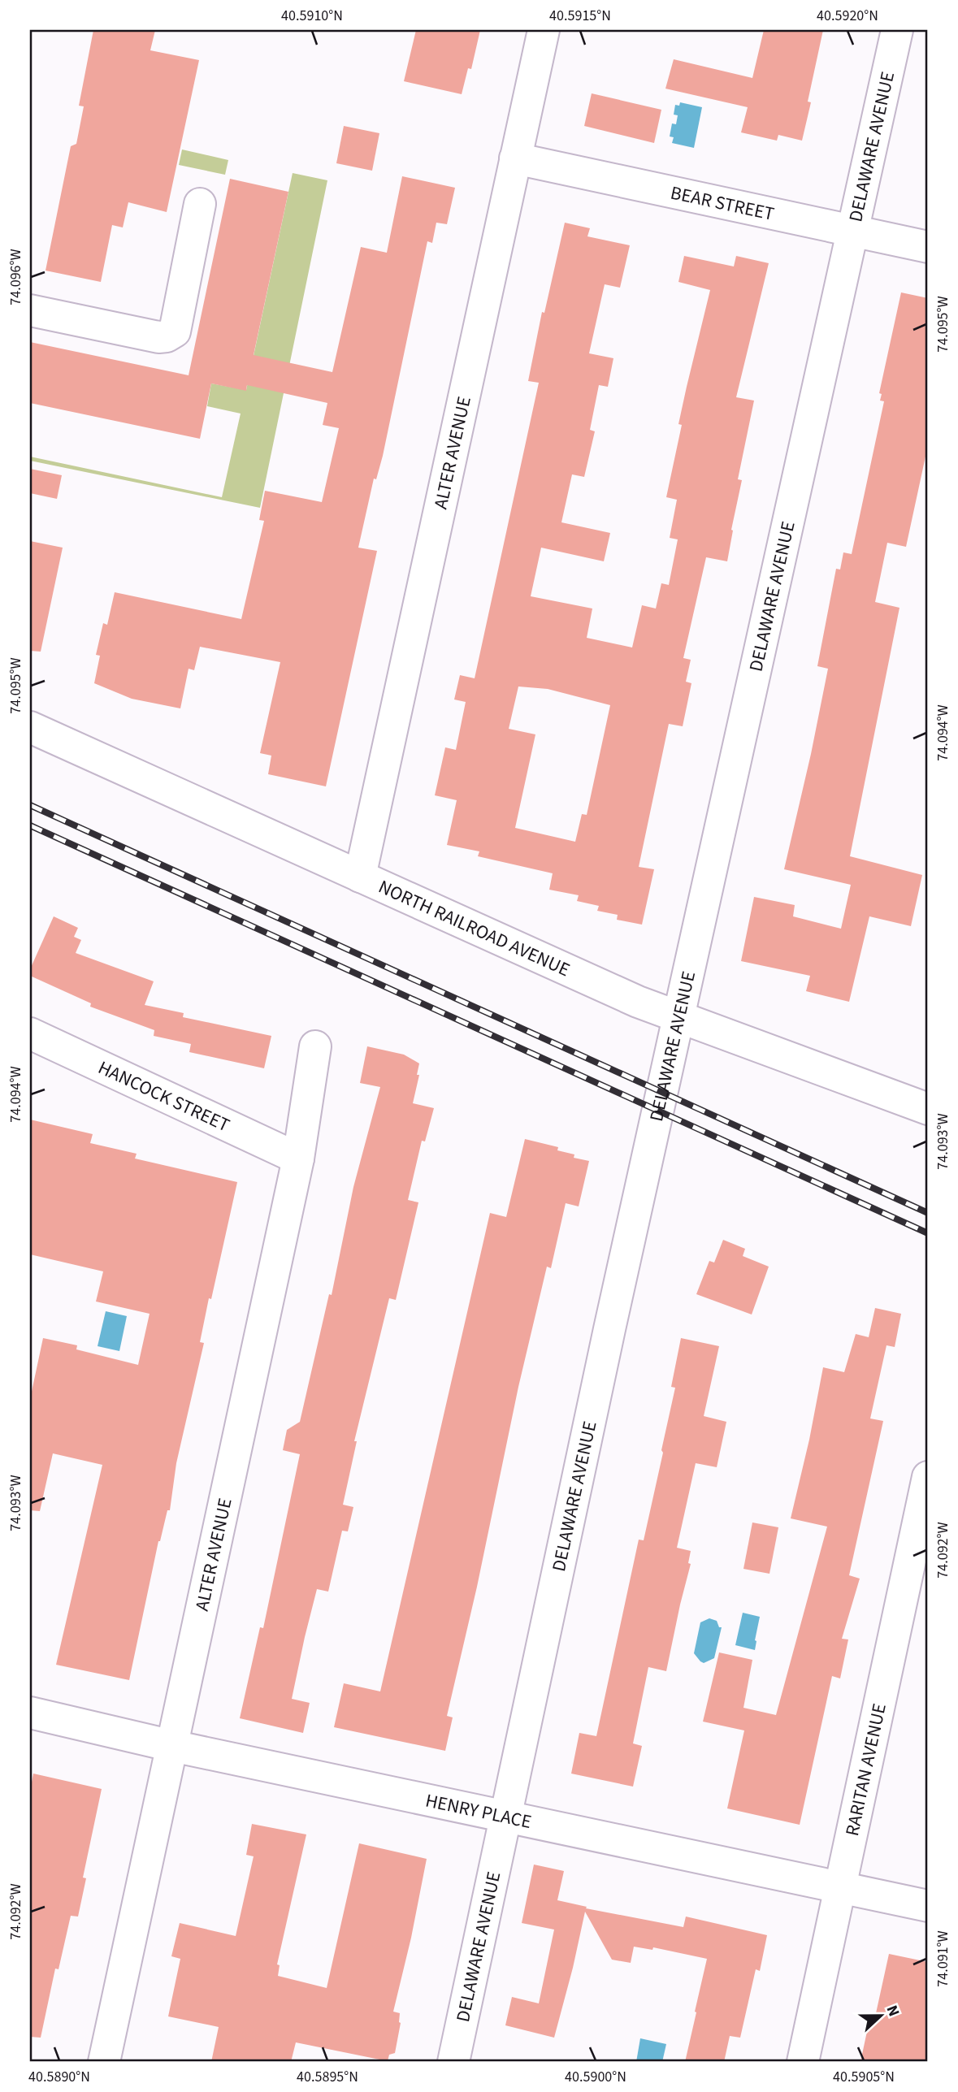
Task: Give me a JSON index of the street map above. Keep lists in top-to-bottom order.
{
  "streets": {
    "street": [
      "DELAWARE AVENUE",
      "BEAR STREET",
      "ALTER AVENUE",
      "NORTH RAILROAD AVENUE",
      "HANCOCK STREET",
      "RARITAN AVENUE",
      "HENRY PLACE"
    ]
  },
  "crossings": [
    ["DELAWARE AVENUE", "BEAR STREET"],
    ["DELAWARE AVENUE", "NORTH RAILROAD AVENUE"],
    ["DELAWARE AVENUE", "HENRY PLACE"],
    ["BEAR STREET", "ALTER AVENUE"],
    ["ALTER AVENUE", "NORTH RAILROAD AVENUE"],
    ["ALTER AVENUE", "HANCOCK STREET"],
    ["ALTER AVENUE", "HENRY PLACE"],
    ["RARITAN AVENUE", "HENRY PLACE"]
  ],
  "north": "right",
  "coordinates": [
    "40.5910°N",
    "40.5915°N",
    "40.5920°N",
    "74.096°W",
    "74.095°W",
    "74.094°W",
    "74.093°W",
    "74.092°W",
    "74.091°W",
    "40.5890°N",
    "40.5895°N",
    "40.5900°N",
    "40.5905°N"
  ]
}
